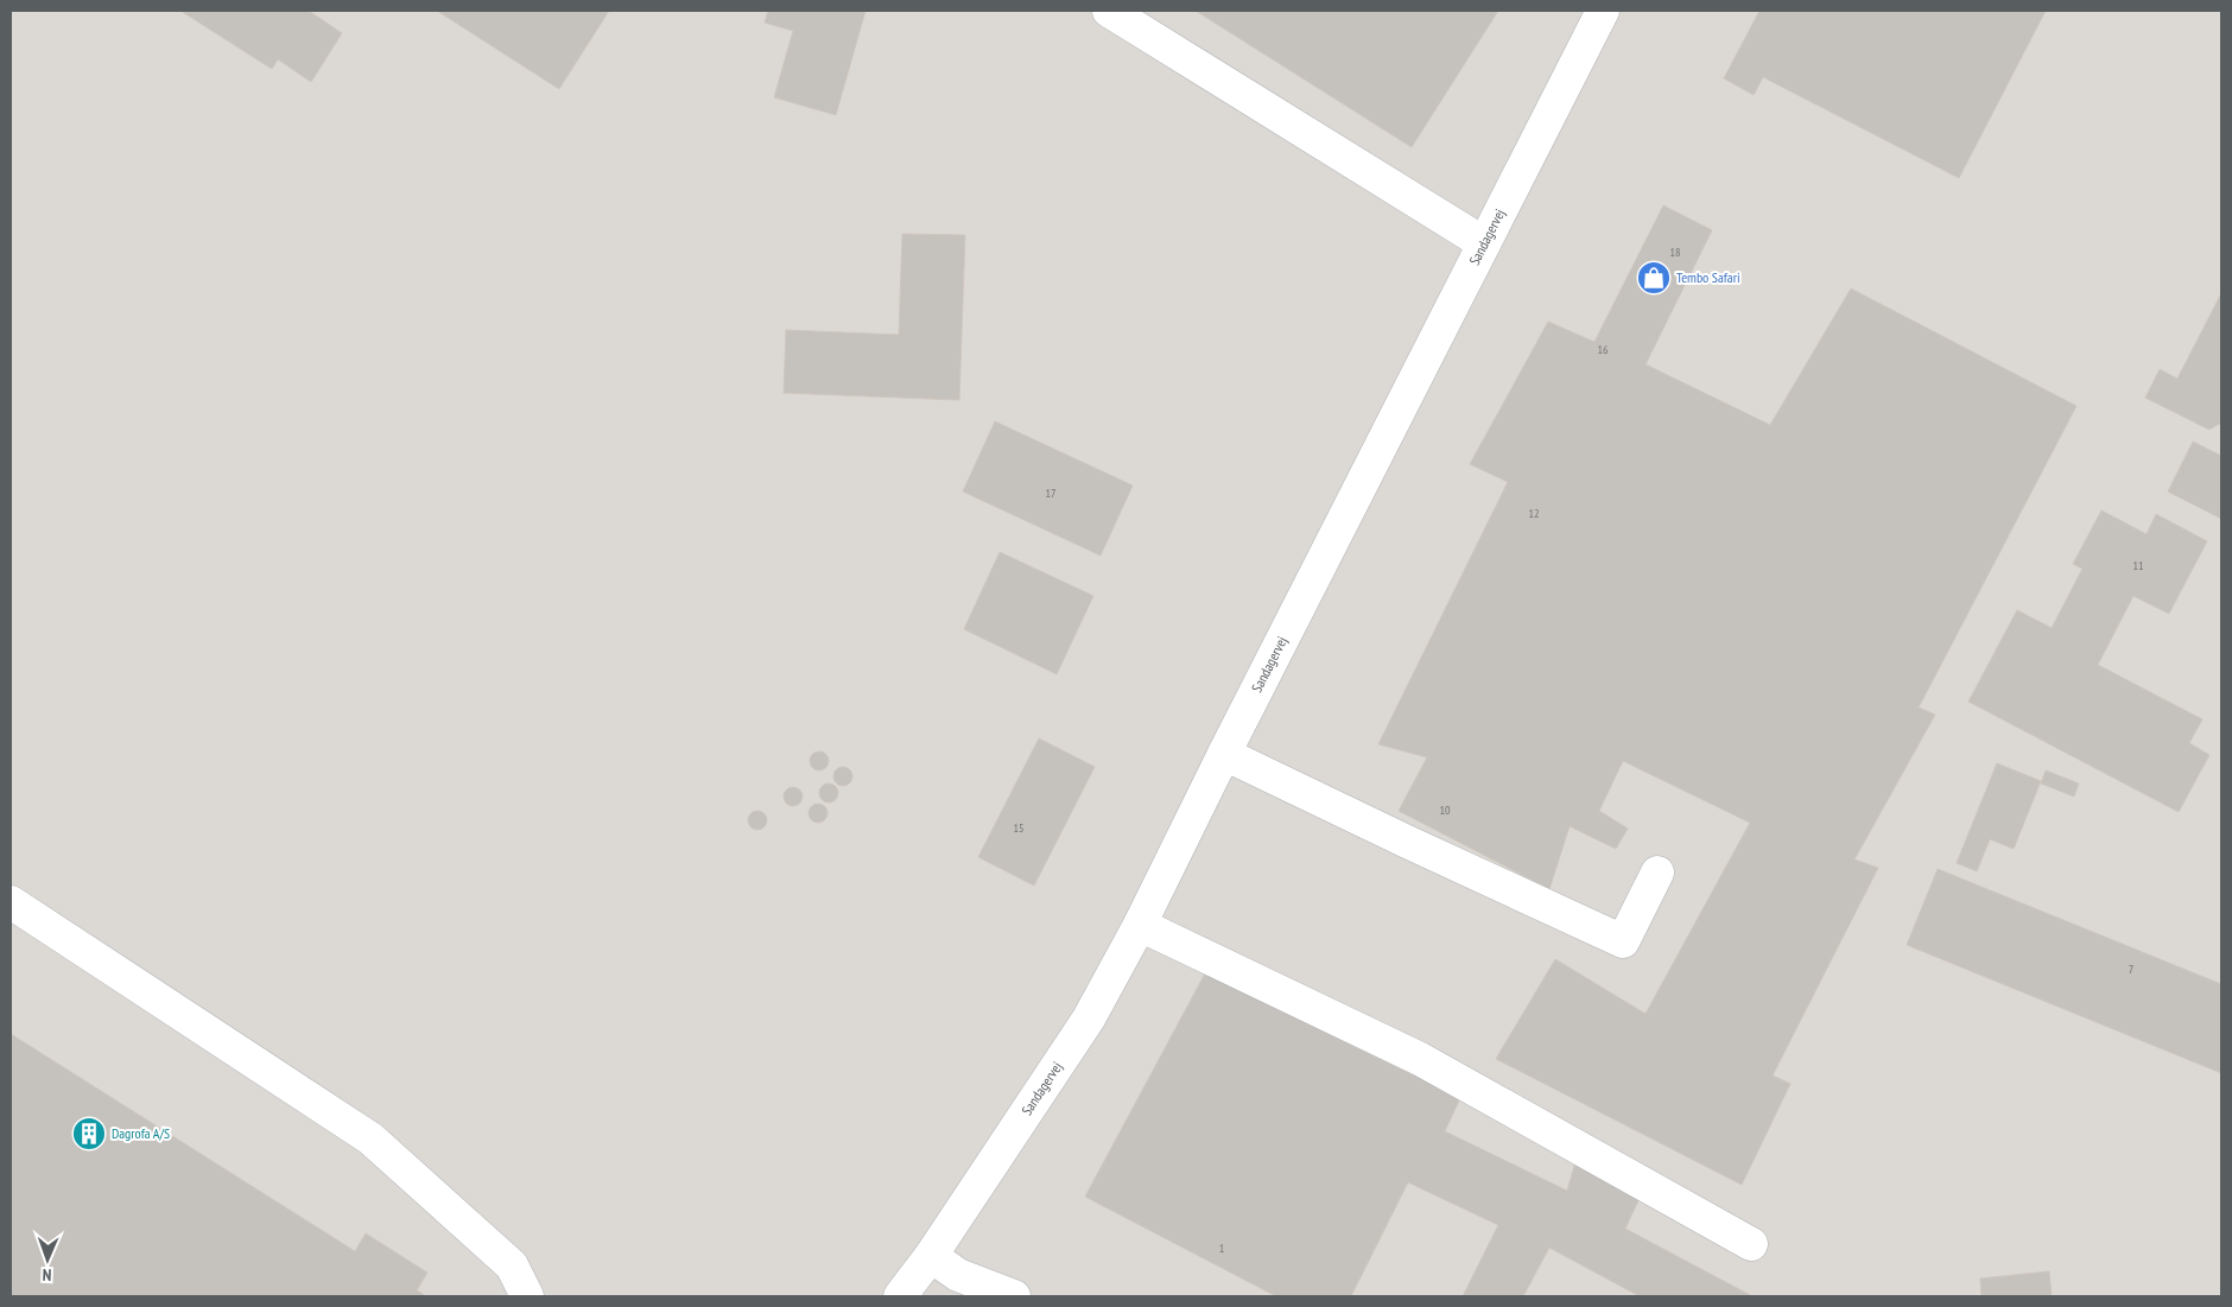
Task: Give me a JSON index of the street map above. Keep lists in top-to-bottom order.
{
  "streets": {
    "street": ["Sandagervej"]
  },
  "places": {
    "shop": ["Tembo Safari"],
    "building": ["Dagrofa A/S"]
  },
  "house_numbers": [
    "18",
    "16",
    "17",
    "12",
    "11",
    "10",
    "15",
    "7",
    "1"
  ],
  "north": "bottom"
}
